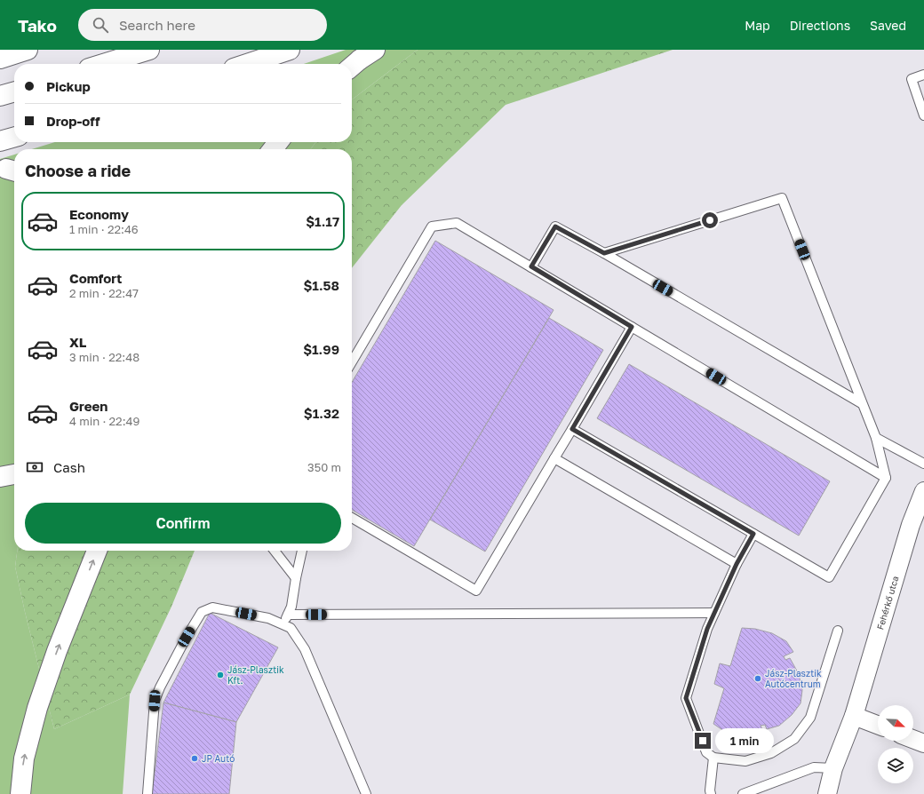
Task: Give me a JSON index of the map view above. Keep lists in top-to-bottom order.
{
  "streets": {
    "street": ["Fehérkő utca"]
  },
  "places": ["Jász-Plasztik Kft.", "Jász-Plasztik Autócentrum", "JP Autó"],
  "north": "bottom right",
  "page": {
    "header": "Tako",
    "search": "Search here",
    "nav": ["Map", "Directions", "Saved"],
    "banner": ["Pickup", "Drop-off"],
    "heading": "Choose a ride",
    "list": [
      {
        "name": "Economy",
        "note": "1 min · 22:46",
        "value": "$1.17"
      },
      {
        "name": "Comfort",
        "note": "2 min · 22:47",
        "value": "$1.58"
      },
      {
        "name": "XL",
        "note": "3 min · 22:48",
        "value": "$1.99"
      },
      {
        "name": "Green",
        "note": "4 min · 22:49",
        "value": "$1.32"
      }
    ],
    "pay": ["Cash", "350 m"],
    "buttons": "Confirm",
    "bubble": "1 min"
  }
}
